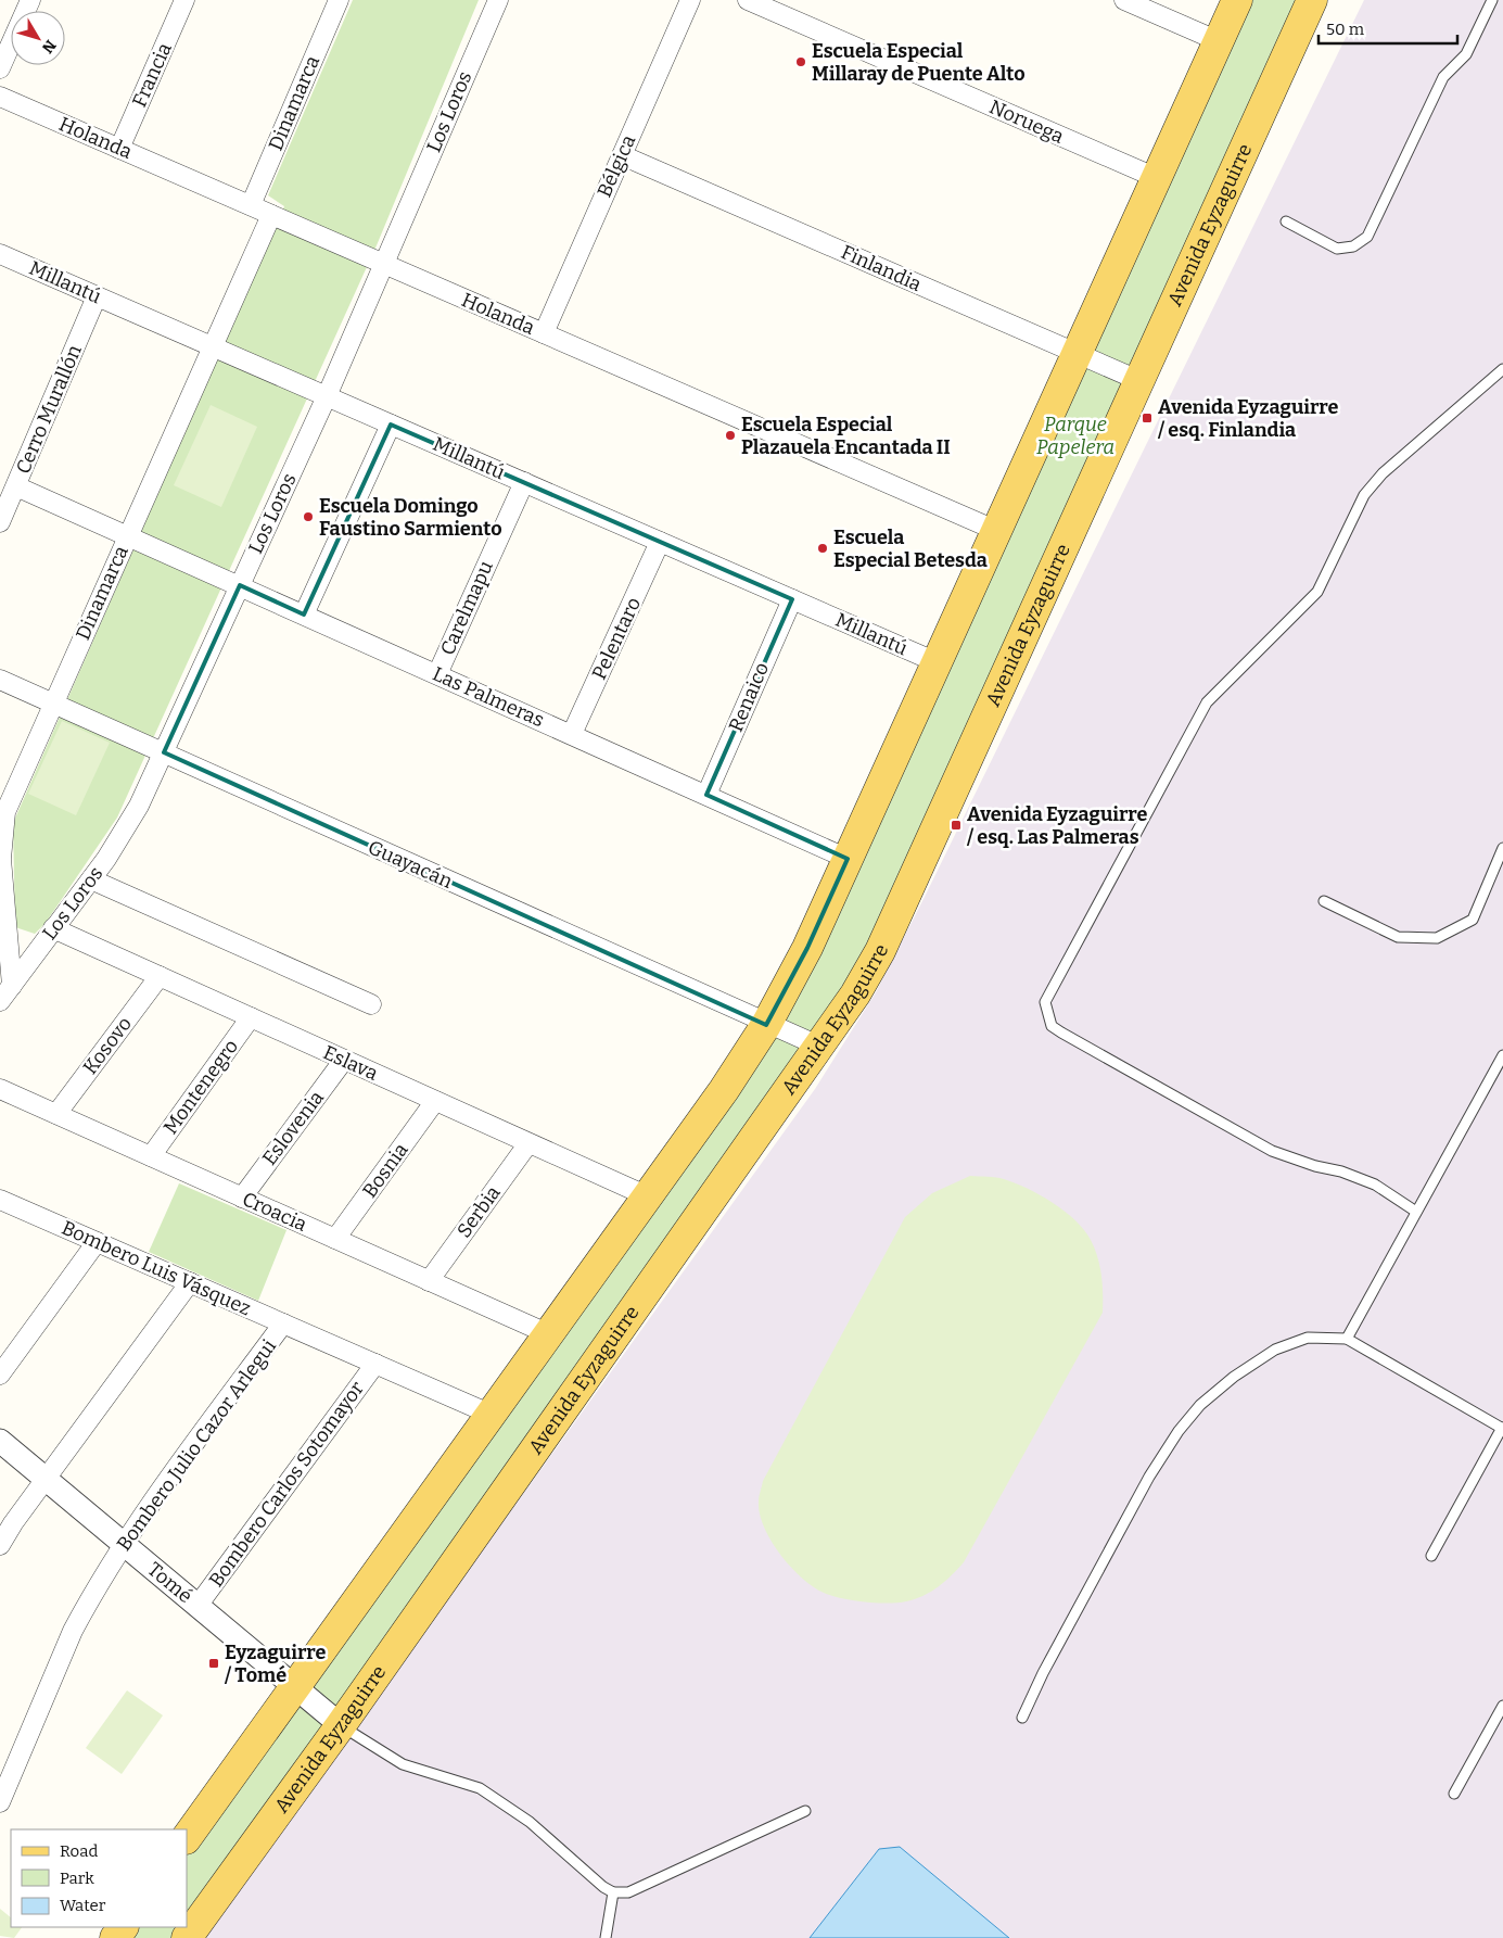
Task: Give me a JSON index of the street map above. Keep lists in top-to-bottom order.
{
  "streets": {
    "main road": ["Avenida Eyzaguirre"],
    "street": [
      "Francia",
      "Dinamarca",
      "Los Loros",
      "Noruega",
      "Holanda",
      "Bélgica",
      "Finlandia",
      "Millantú",
      "Cerro Murallón",
      "Carelmapu",
      "Pelentaro",
      "Las Palmeras",
      "Renaico",
      "Guayacán",
      "Kosovo",
      "Eslava",
      "Montenegro",
      "Eslovenia",
      "Bosnia",
      "Croacia",
      "Serbia",
      "Bombero Luis Vásquez",
      "Bombero Julio Cazor Arlegui",
      "Bombero Carlos Sotomayor",
      "Tomé"
    ]
  },
  "crossings": [
    ["Francia", "Holanda"],
    ["Dinamarca", "Los Loros"],
    ["Dinamarca", "Holanda"],
    ["Dinamarca", "Millantú"],
    ["Dinamarca", "Las Palmeras"],
    ["Dinamarca", "Guayacán"],
    ["Los Loros", "Holanda"],
    ["Los Loros", "Millantú"],
    ["Los Loros", "Las Palmeras"],
    ["Los Loros", "Guayacán"],
    ["Los Loros", "Eslava"],
    ["Holanda", "Bélgica"],
    ["Bélgica", "Finlandia"],
    ["Avenida Eyzaguirre", "Finlandia"],
    ["Avenida Eyzaguirre", "Guayacán"],
    ["Avenida Eyzaguirre", "Tomé"],
    ["Millantú", "Cerro Murallón"],
    ["Millantú", "Carelmapu"],
    ["Millantú", "Pelentaro"],
    ["Millantú", "Renaico"],
    ["Cerro Murallón", "Las Palmeras"],
    ["Carelmapu", "Las Palmeras"],
    ["Pelentaro", "Las Palmeras"],
    ["Las Palmeras", "Renaico"],
    ["Kosovo", "Eslava"],
    ["Kosovo", "Croacia"],
    ["Eslava", "Montenegro"],
    ["Eslava", "Eslovenia"],
    ["Eslava", "Bosnia"],
    ["Eslava", "Serbia"],
    ["Montenegro", "Croacia"],
    ["Eslovenia", "Croacia"],
    ["Bosnia", "Croacia"],
    ["Croacia", "Serbia"],
    ["Bombero Luis Vásquez", "Bombero Julio Cazor Arlegui"],
    ["Bombero Luis Vásquez", "Bombero Carlos Sotomayor"],
    ["Bombero Julio Cazor Arlegui", "Tomé"],
    ["Bombero Carlos Sotomayor", "Tomé"]
  ],
  "parks": ["Parque Papelera"],
  "places": {
    "other": [
      "Escuela Especial Millaray de Puente Alto",
      "Escuela Especial Plazauela Encantada II",
      "Escuela Domingo Faustino Sarmiento",
      "Escuela Especial Betesda"
    ],
    "transit": ["Avenida Eyzaguirre / esq. Finlandia", "Avenida Eyzaguirre / esq. Las Palmeras", "Eyzaguirre / Tomé"]
  },
  "legend": ["Road", "Park", "Water"],
  "scale_bar": "50 m",
  "north": "bottom right"
}
